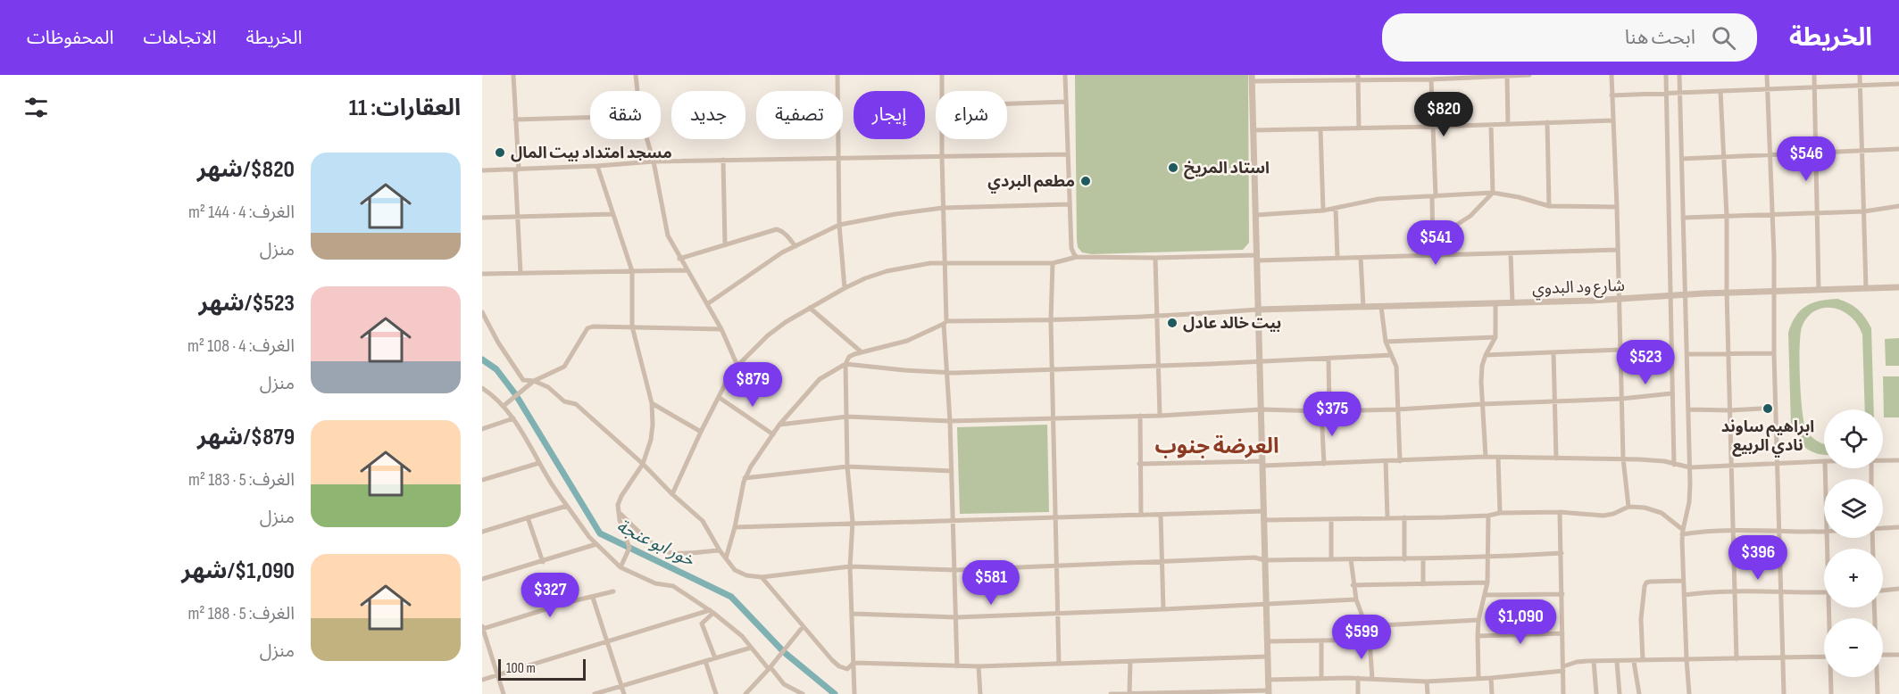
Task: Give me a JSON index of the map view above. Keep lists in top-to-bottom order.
{
  "streets": {
    "street": ["شارع ود البدوي"]
  },
  "districts": ["العرضة جنوب"],
  "water": ["خور ابو عنجة"],
  "places": [
    "مسجد امتداد بيت المال",
    "استاد المريخ",
    "مطعم البردي",
    "بيت خالد عادل",
    "ابراهيم ساوند نادي الربيع"
  ],
  "scale_bar": "100 m",
  "page": {
    "header": "الخريطة",
    "search": "ابحث هنا",
    "nav": ["الخريطة", "الاتجاهات", "المحفوظات"],
    "heading": "العقارات: 11",
    "chip": [
      "شراء",
      "إيجار",
      "تصفية",
      "جديد",
      "شقة"
    ],
    "price": [
      "$820",
      "$546",
      "$541",
      "$523",
      "$879",
      "$375",
      "$396",
      "$581",
      "$327",
      "$1,090",
      "$599"
    ],
    "list": [
      {
        "name": "$820/شهر",
        "note": "الغرف: 4 · 144 m² · منزل"
      },
      {
        "name": "$523/شهر",
        "note": "الغرف: 4 · 108 m² · منزل"
      },
      {
        "name": "$879/شهر",
        "note": "الغرف: 5 · 183 m² · منزل"
      },
      {
        "name": "$1,090/شهر",
        "note": "الغرف: 5 · 188 m² · منزل"
      }
    ],
    "map_buttons": ["+", "−"],
    "scale": "100 m"
  }
}
